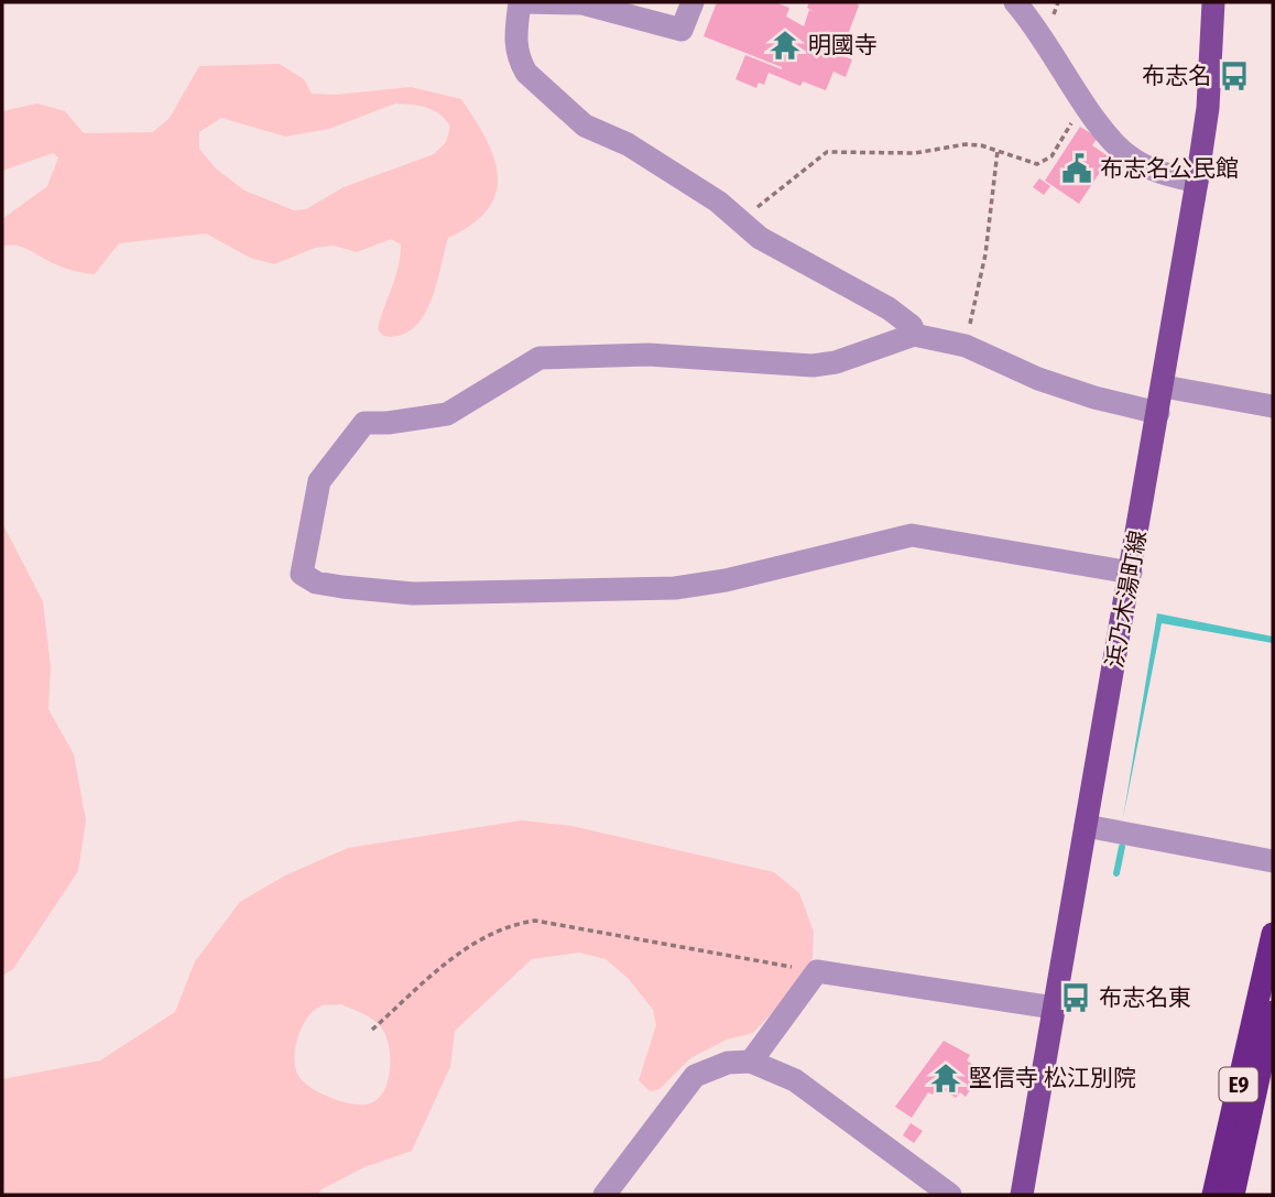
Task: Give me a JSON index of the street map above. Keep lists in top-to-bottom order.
{
  "streets": {
    "highway": ["E9"],
    "main road": ["浜乃木湯町線"]
  },
  "places": {
    "temple": ["明國寺", "堅信寺 松江別院"],
    "bus stop": ["布志名", "布志名東"],
    "public building": ["布志名公民館"]
  }
}
